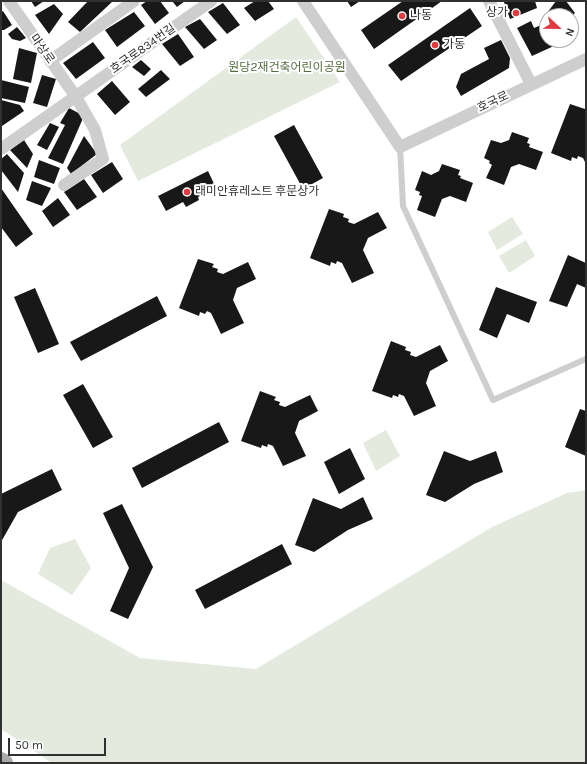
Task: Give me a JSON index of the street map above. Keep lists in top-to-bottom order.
{
  "streets": {
    "street": ["마상로", "호국로834번길", "호국로"]
  },
  "crossings": [
    ["마상로", "호국로834번길"]
  ],
  "parks": ["원당2재건축어린이공원"],
  "places": [
    "상가",
    "나동",
    "가동",
    "래미안휴레스트 후문상가"
  ],
  "scale_bar": "50 m",
  "north": "right"
}
